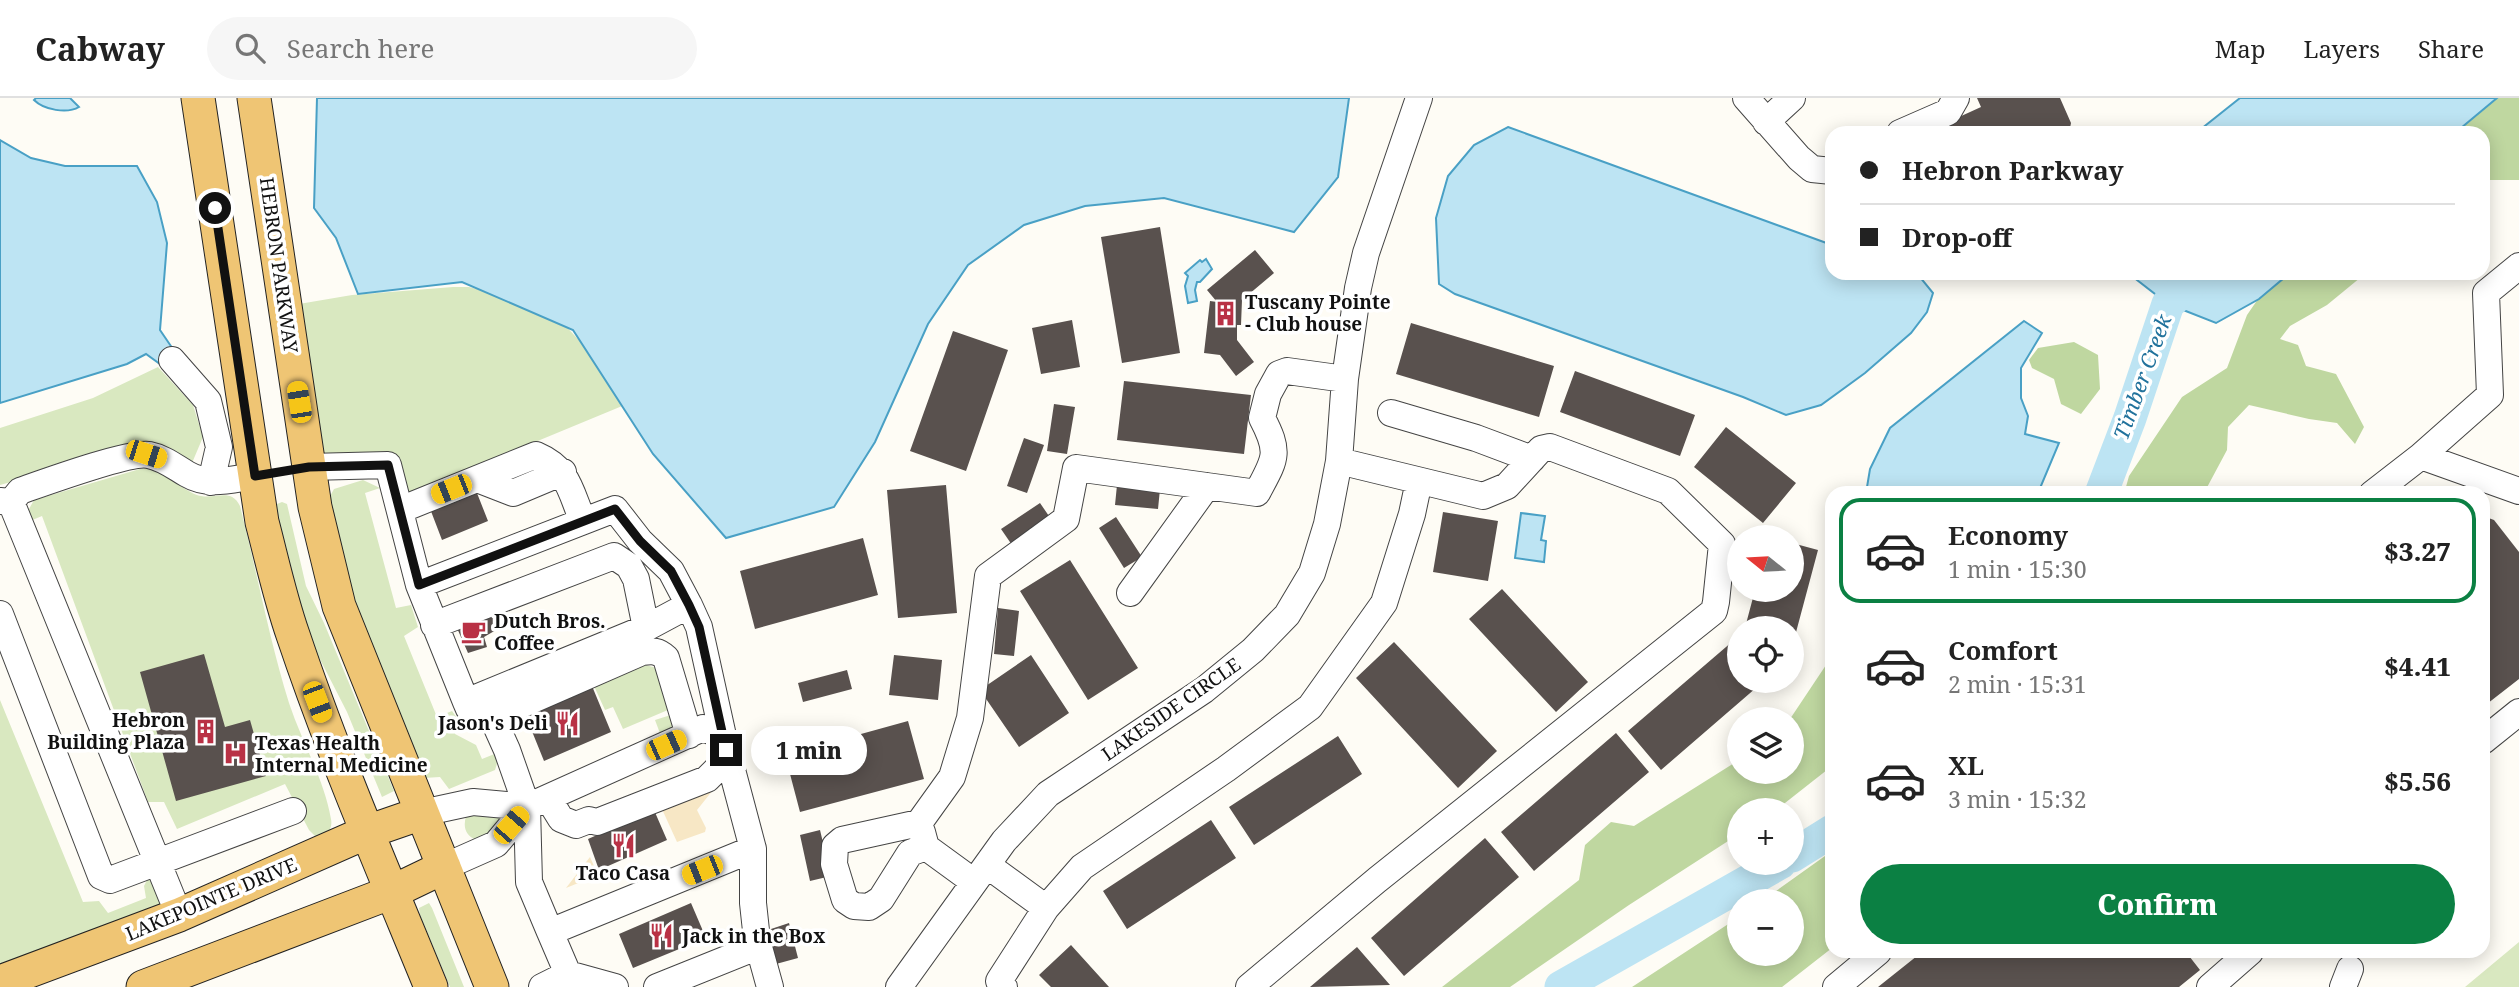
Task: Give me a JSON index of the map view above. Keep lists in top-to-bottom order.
{
  "streets": {
    "main road": ["HEBRON PARKWAY", "LAKEPOINTE DRIVE"],
    "street": ["LAKESIDE CIRCLE"]
  },
  "crossings": [
    ["HEBRON PARKWAY", "LAKEPOINTE DRIVE"]
  ],
  "water": ["Timber Creek"],
  "places": {
    "building": ["Tuscany Pointe - Club house", "Hebron Building Plaza"],
    "cafe": ["Dutch Bros. Coffee"],
    "restaurant": ["Jason's Deli", "Taco Casa", "Jack in the Box"],
    "hospital": ["Texas Health Internal Medicine"]
  },
  "north": "left",
  "page": {
    "header": "Cabway",
    "search": "Search here",
    "nav": ["Map", "Layers", "Share"],
    "banner": ["Hebron Parkway", "Drop-off"],
    "list": [
      {
        "name": "Economy",
        "note": "1 min · 15:30",
        "value": "$3.27"
      },
      {
        "name": "Comfort",
        "note": "2 min · 15:31",
        "value": "$4.41"
      },
      {
        "name": "XL",
        "note": "3 min · 15:32",
        "value": "$5.56"
      }
    ],
    "map_buttons": ["+", "−"],
    "bubble": "1 min",
    "buttons": "Confirm"
  }
}
